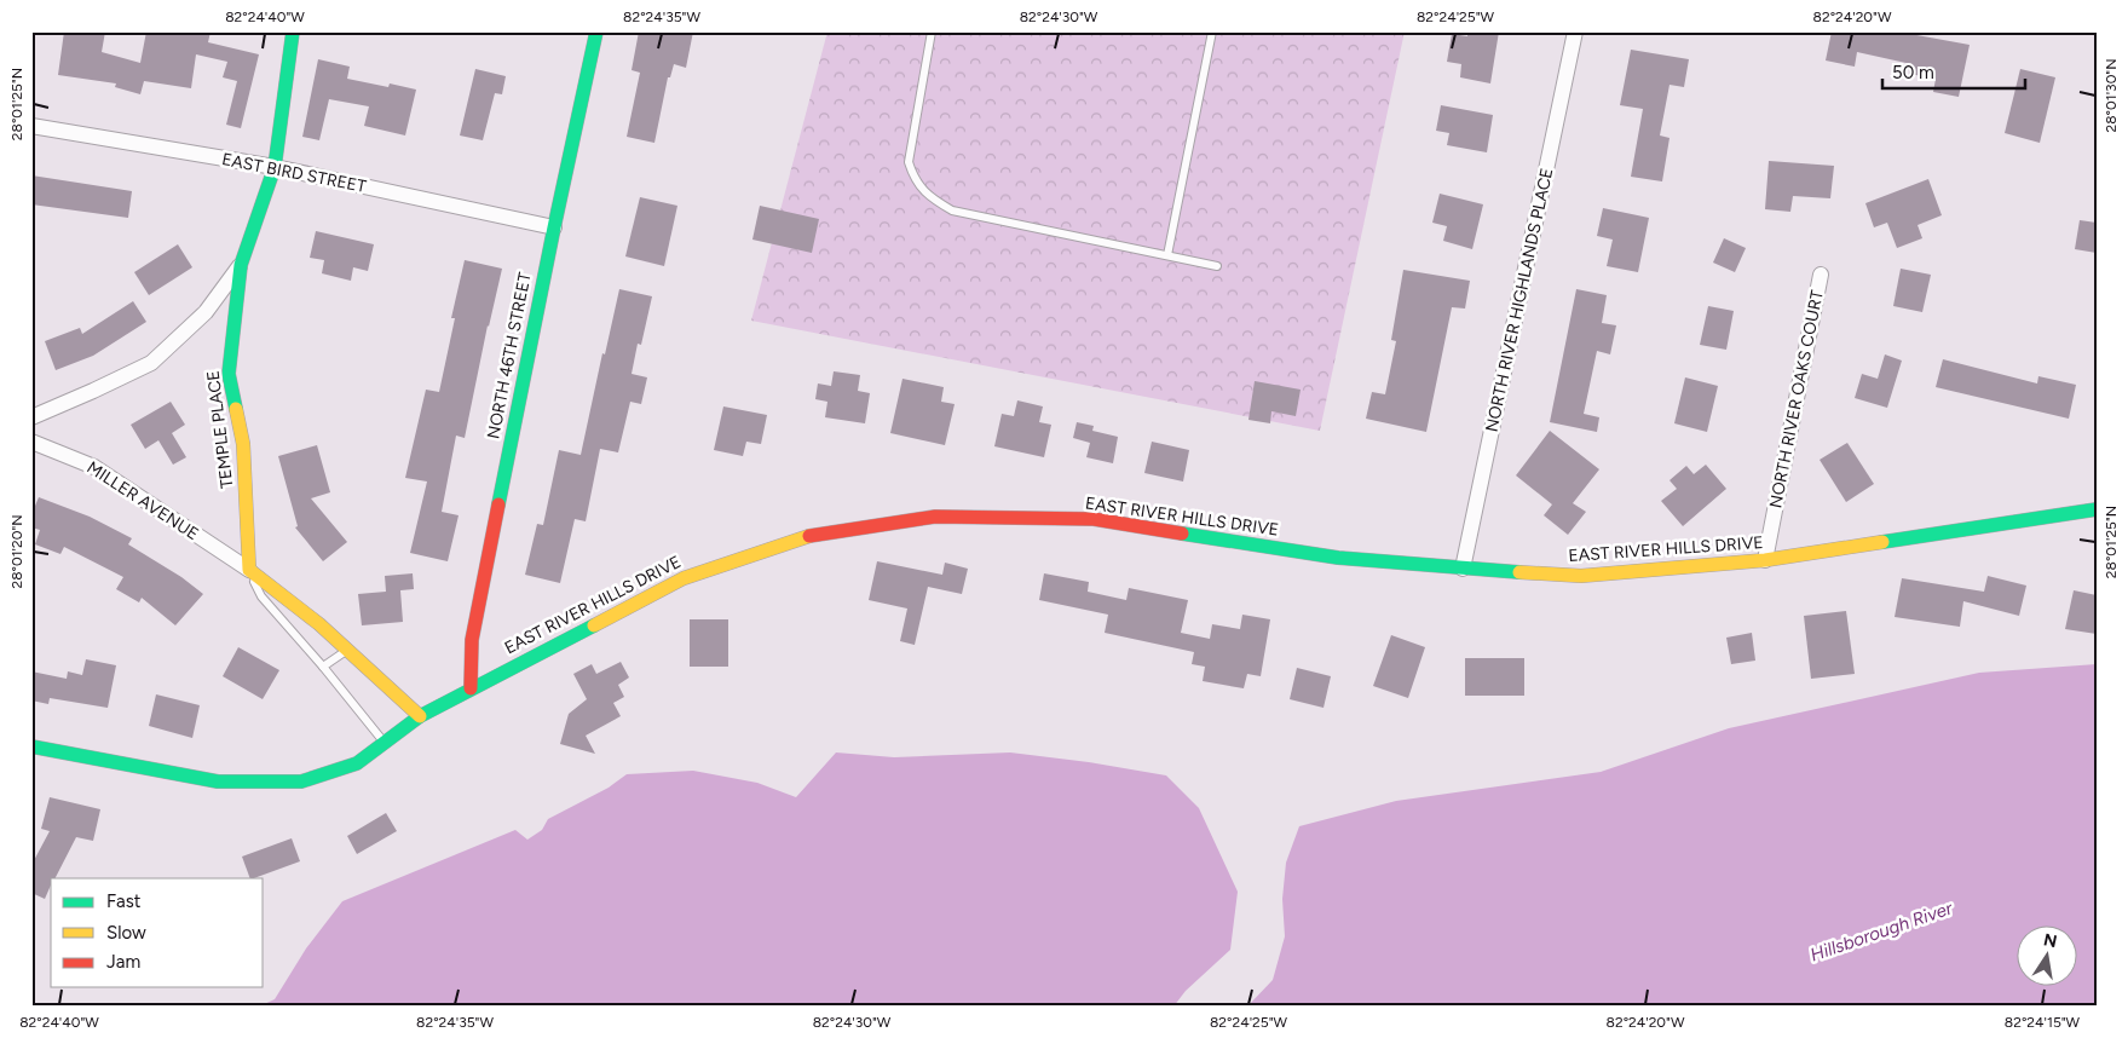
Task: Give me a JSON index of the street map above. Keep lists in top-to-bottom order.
{
  "streets": {
    "street": [
      "EAST BIRD STREET",
      "NORTH RIVER HIGHLANDS PLACE",
      "NORTH 46TH STREET",
      "NORTH RIVER OAKS COURT",
      "TEMPLE PLACE",
      "MILLER AVENUE",
      "EAST RIVER HILLS DRIVE"
    ]
  },
  "crossings": [
    ["EAST BIRD STREET", "NORTH 46TH STREET"],
    ["EAST BIRD STREET", "TEMPLE PLACE"],
    ["NORTH RIVER HIGHLANDS PLACE", "EAST RIVER HILLS DRIVE"],
    ["NORTH 46TH STREET", "EAST RIVER HILLS DRIVE"],
    ["NORTH RIVER OAKS COURT", "EAST RIVER HILLS DRIVE"],
    ["TEMPLE PLACE", "MILLER AVENUE"]
  ],
  "water": ["Hillsborough River"],
  "legend": ["Fast", "Slow", "Jam"],
  "scale_bar": "50 m",
  "north": "top",
  "coordinates": [
    "82°24'40\"W",
    "82°24'35\"W",
    "82°24'30\"W",
    "82°24'25\"W",
    "82°24'20\"W",
    "28°01'30\"N",
    "28°01'25\"N",
    "28°01'20\"N",
    "82°24'15\"W"
  ]
}
